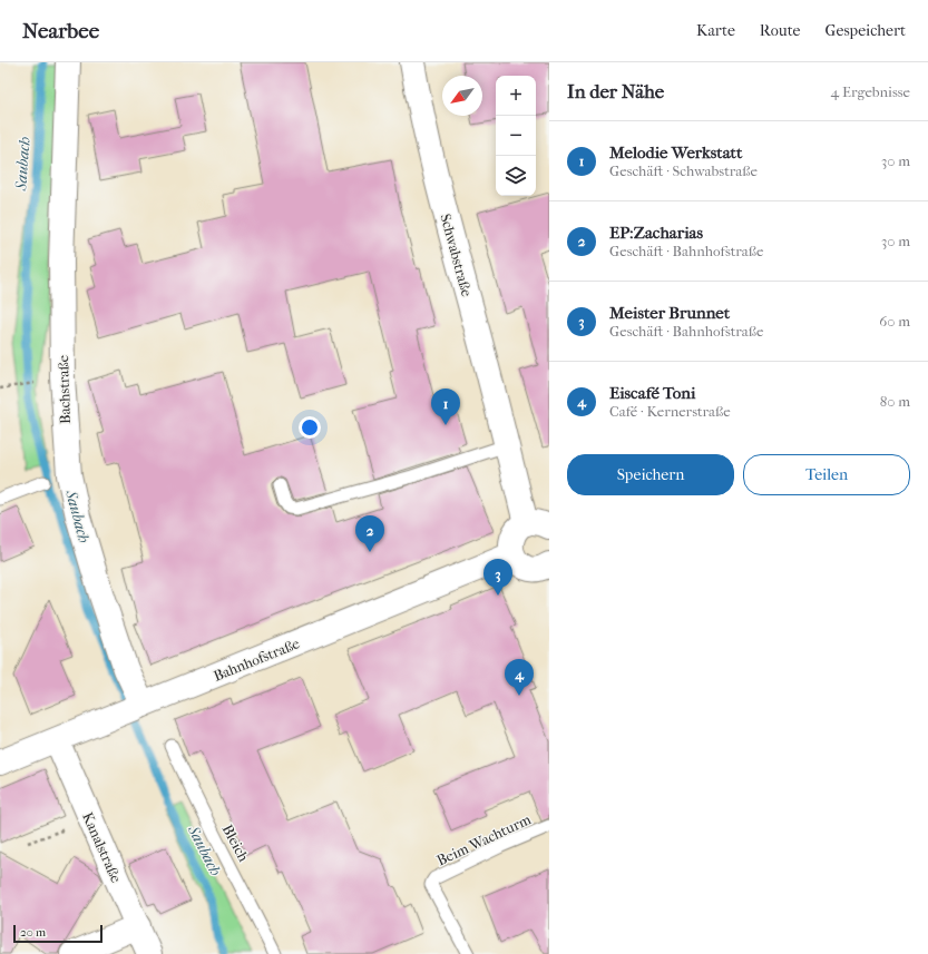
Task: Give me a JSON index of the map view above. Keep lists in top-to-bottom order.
{
  "streets": {
    "street": [
      "Schwabstraße",
      "Bachstraße",
      "Bahnhofstraße",
      "Kanalstraße"
    ],
    "lane": ["Beim Wachturm", "Bleich"]
  },
  "crossings": [
    ["Bachstraße", "Bahnhofstraße"],
    ["Bahnhofstraße", "Kanalstraße"]
  ],
  "water": ["Saubach"],
  "scale_bar": "20 m",
  "north": "bottom left",
  "page": {
    "header": "Nearbee",
    "nav": ["Karte", "Route", "Gespeichert"],
    "heading": ["In der Nähe", "4 Ergebnisse"],
    "map_buttons": ["+", "−"],
    "list": [
      {
        "mark": "1",
        "name": "Melodie Werkstatt",
        "note": "Geschäft · Schwabstraße",
        "value": "30 m"
      },
      {
        "mark": "2",
        "name": "EP:Zacharias",
        "note": "Geschäft · Bahnhofstraße",
        "value": "30 m"
      },
      {
        "mark": "3",
        "name": "Meister Brunnet",
        "note": "Geschäft · Bahnhofstraße",
        "value": "60 m"
      },
      {
        "mark": "4",
        "name": "Eiscafé Toni",
        "note": "Café · Kernerstraße",
        "value": "80 m"
      }
    ],
    "pins": [
      "1",
      "2",
      "3",
      "4"
    ],
    "buttons": ["Speichern", "Teilen"],
    "scale": "20 m"
  }
}
